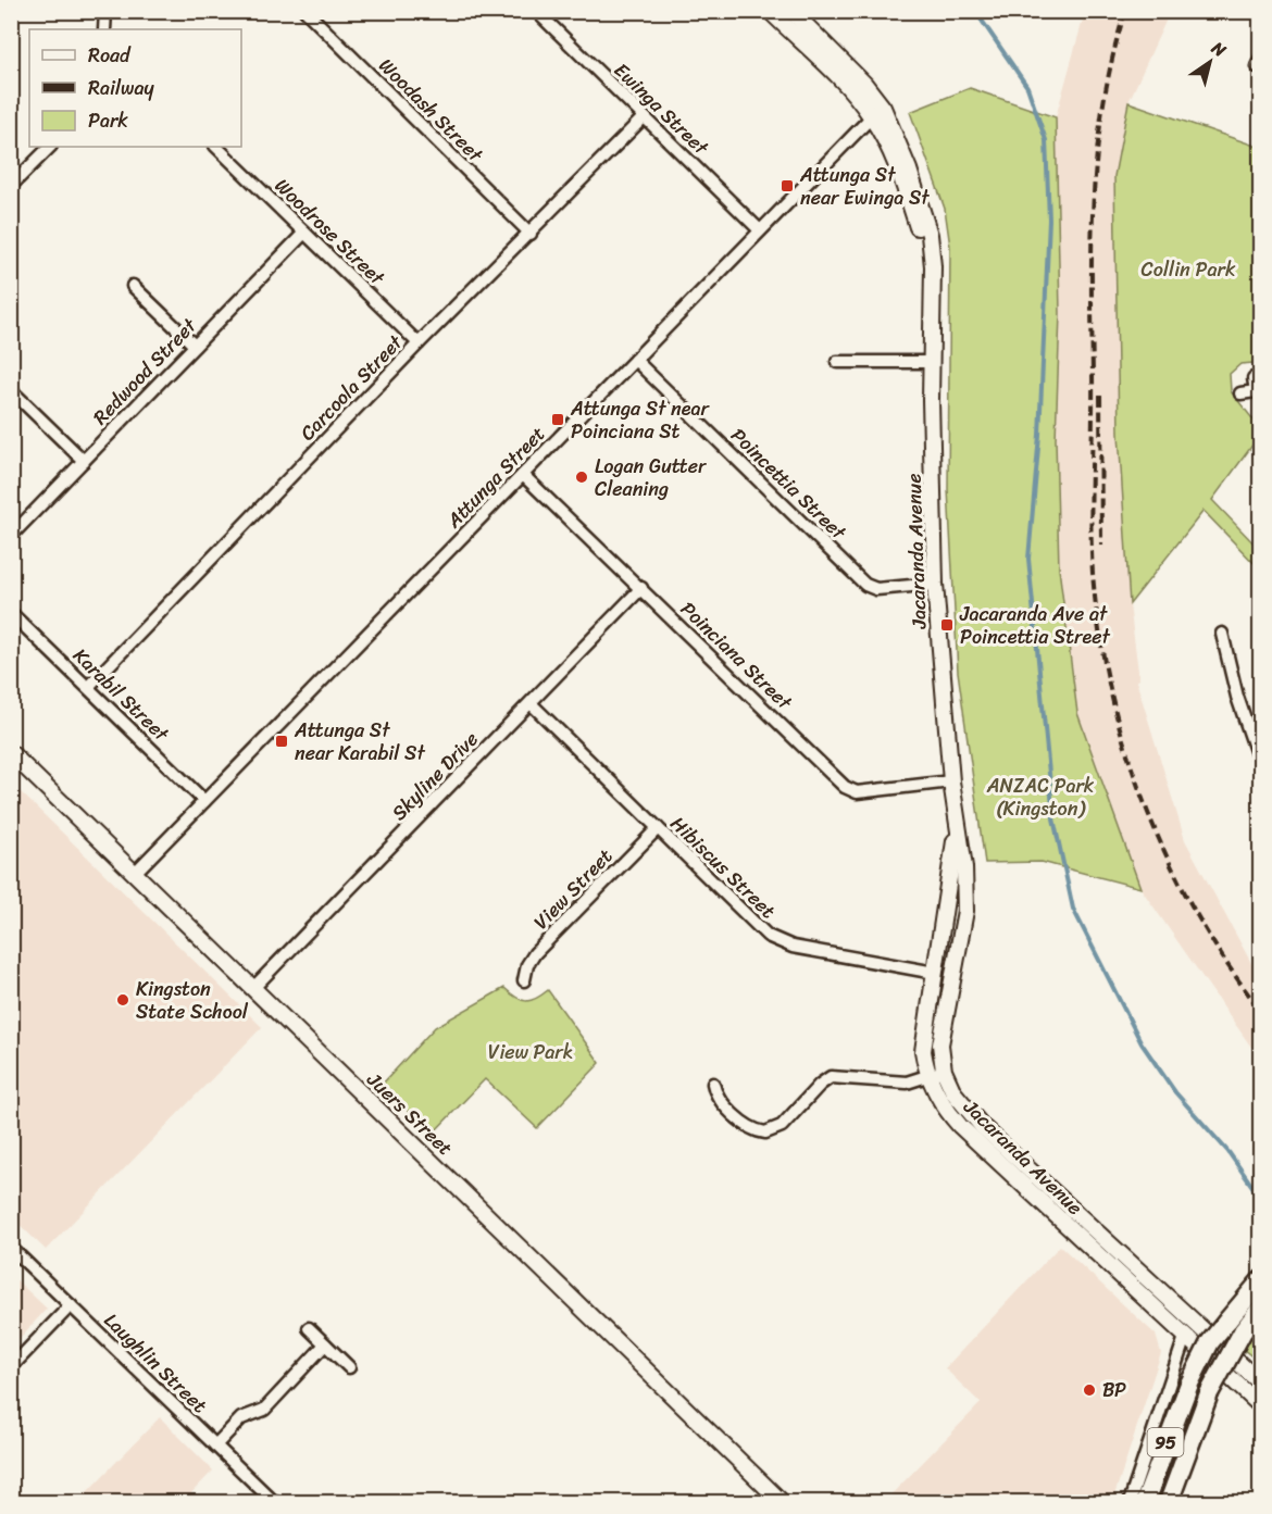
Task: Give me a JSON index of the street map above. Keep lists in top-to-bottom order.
{
  "streets": {
    "main road": ["95"],
    "street": [
      "Ewinga Street",
      "Woodash Street",
      "Woodrose Street",
      "Redwood Street",
      "Carcoola Street",
      "Attunga Street",
      "Poincettia Street",
      "Jacaranda Avenue",
      "Poinciana Street",
      "Karabil Street",
      "Skyline Drive",
      "Hibiscus Street",
      "View Street",
      "Juers Street",
      "Laughlin Street"
    ]
  },
  "crossings": [
    ["Ewinga Street", "Carcoola Street"],
    ["Ewinga Street", "Attunga Street"],
    ["Woodash Street", "Carcoola Street"],
    ["Woodrose Street", "Redwood Street"],
    ["Woodrose Street", "Carcoola Street"],
    ["Carcoola Street", "Karabil Street"],
    ["Attunga Street", "Poincettia Street"],
    ["Attunga Street", "Jacaranda Avenue"],
    ["Attunga Street", "Poinciana Street"],
    ["Attunga Street", "Karabil Street"],
    ["Attunga Street", "Juers Street"],
    ["Poincettia Street", "Jacaranda Avenue"],
    ["Jacaranda Avenue", "Poinciana Street"],
    ["Jacaranda Avenue", "Hibiscus Street"],
    ["Poinciana Street", "Skyline Drive"],
    ["Skyline Drive", "Hibiscus Street"],
    ["Skyline Drive", "Juers Street"],
    ["Hibiscus Street", "View Street"]
  ],
  "parks": ["Collin Park", "ANZAC Park (Kingston)", "View Park"],
  "places": {
    "transit": [
      "Attunga St near Ewinga St",
      "Attunga St near Poinciana St",
      "Jacaranda Ave at Poincettia Street",
      "Attunga St near Karabil St"
    ],
    "other": ["Logan Gutter Cleaning", "Kingston State School", "BP"]
  },
  "legend": ["Road", "Railway", "Park"],
  "north": "top right"
}
